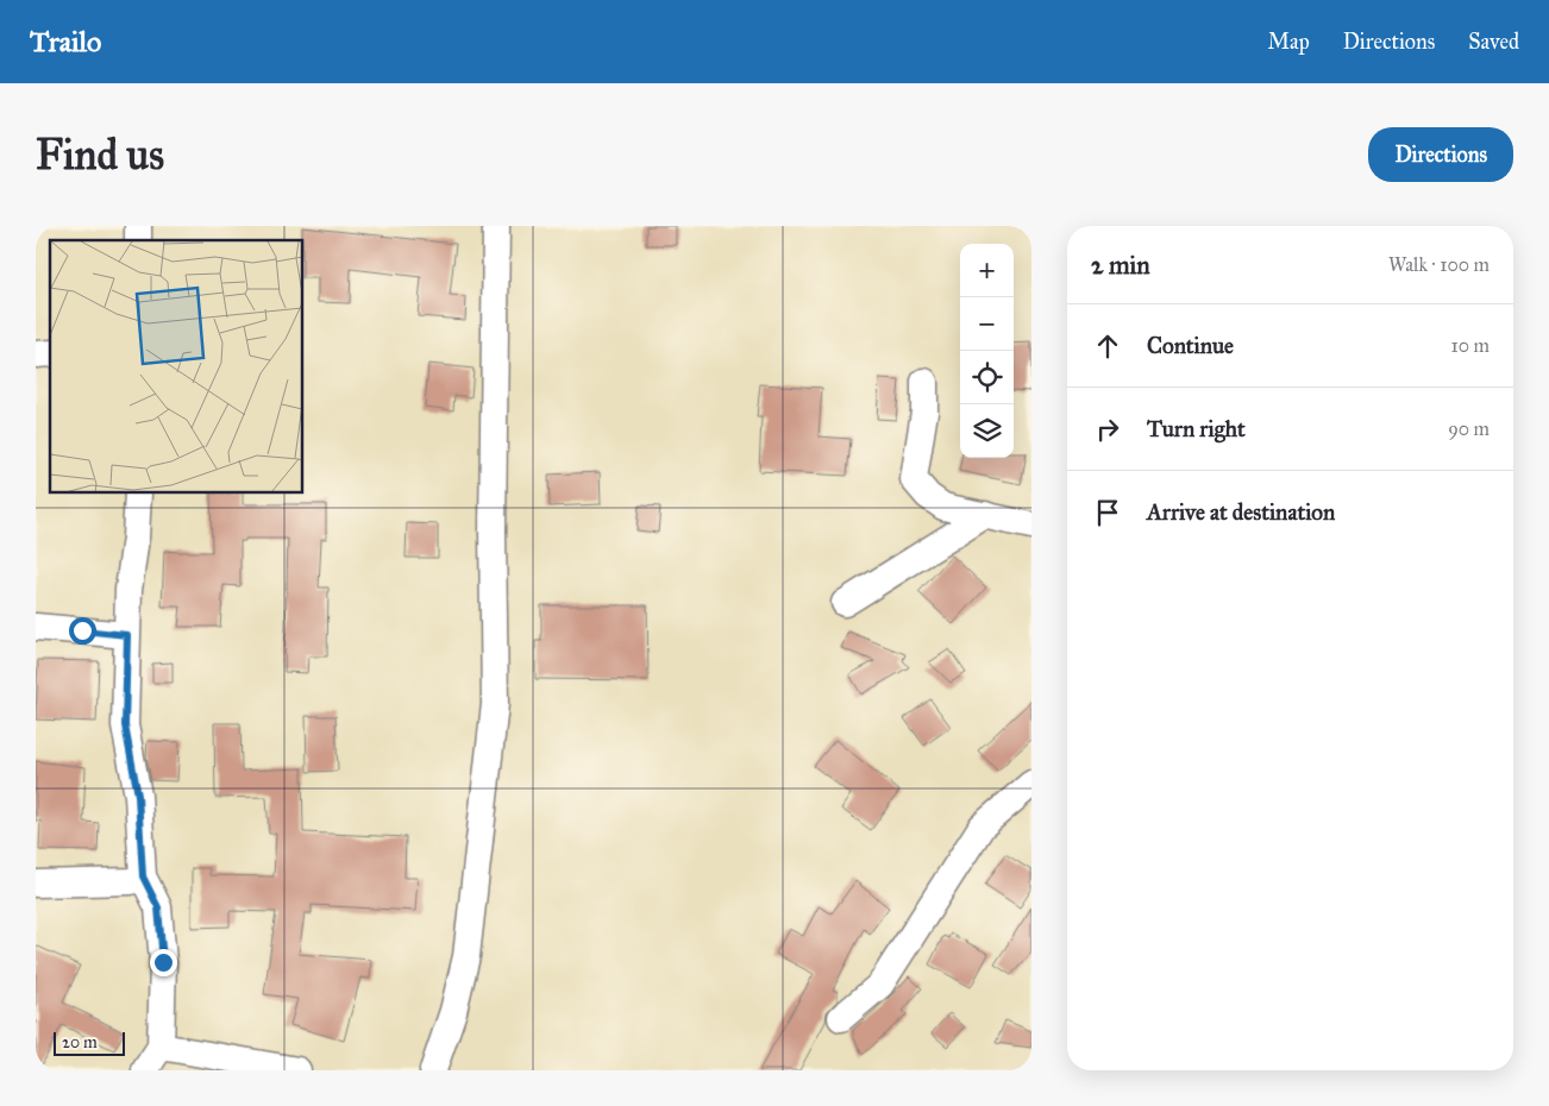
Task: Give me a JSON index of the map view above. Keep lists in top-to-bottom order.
{
  "scale_bar": "20 m",
  "page": {
    "header": "Trailo",
    "nav": ["Map", "Directions", "Saved"],
    "buttons": "Directions",
    "title": "Find us",
    "heading": ["2 min", "Walk · 100 m"],
    "map_buttons": ["+", "−"],
    "list": [
      ["Continue", "10 m"],
      ["Turn right", "90 m"],
      "Arrive at destination"
    ],
    "scale": "20 m"
  }
}
